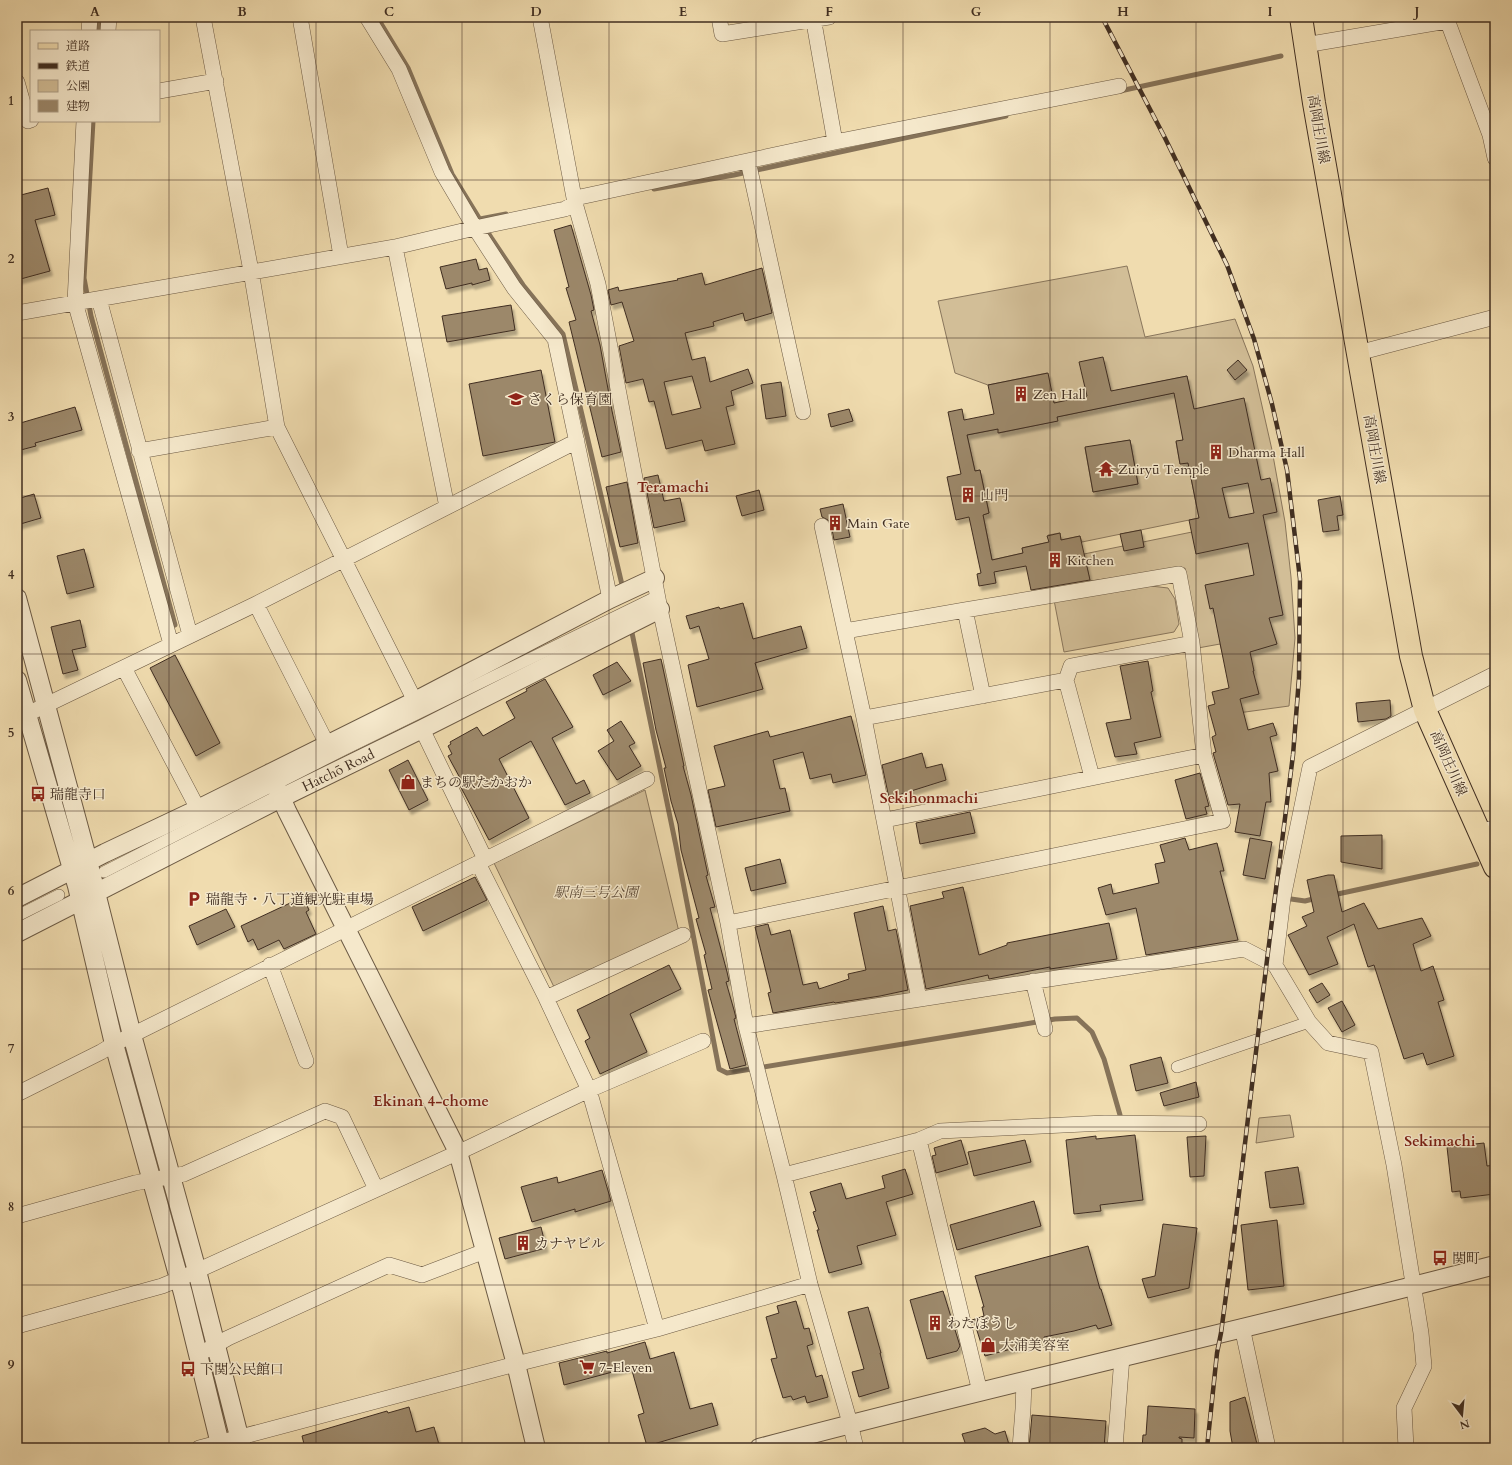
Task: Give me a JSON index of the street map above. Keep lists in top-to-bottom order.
{
  "streets": {
    "main road": ["高岡庄川線"],
    "street": ["Hatchō Road"]
  },
  "districts": [
    "Teramachi",
    "Sekihonmachi",
    "Ekinan 4-chome",
    "Sekimachi"
  ],
  "parks": ["駅南三号公園"],
  "places": {
    "building": [
      "Zen Hall",
      "Dharma Hall",
      "山門",
      "Main Gate",
      "Kitchen",
      "カナヤビル",
      "わたぼうし"
    ],
    "school or university": ["さくら保育園"],
    "temple": ["Zuiryū Temple"],
    "shop": ["まちの駅たかおか", "大浦美容室"],
    "bus stop": ["瑞龍寺口", "関町", "下関公民館口"],
    "parking": ["瑞龍寺・八丁道観光駐車場"],
    "supermarket": ["7-Eleven"]
  },
  "legend": [
    "道路",
    "鉄道",
    "公園",
    "建物"
  ],
  "north": "bottom",
  "grid": {
    "columns": [
      "A",
      "B",
      "C",
      "D",
      "E",
      "F",
      "G",
      "H",
      "I",
      "J"
    ],
    "rows": [
      "1",
      "2",
      "3",
      "4",
      "5",
      "6",
      "7",
      "8",
      "9"
    ]
  }
}
